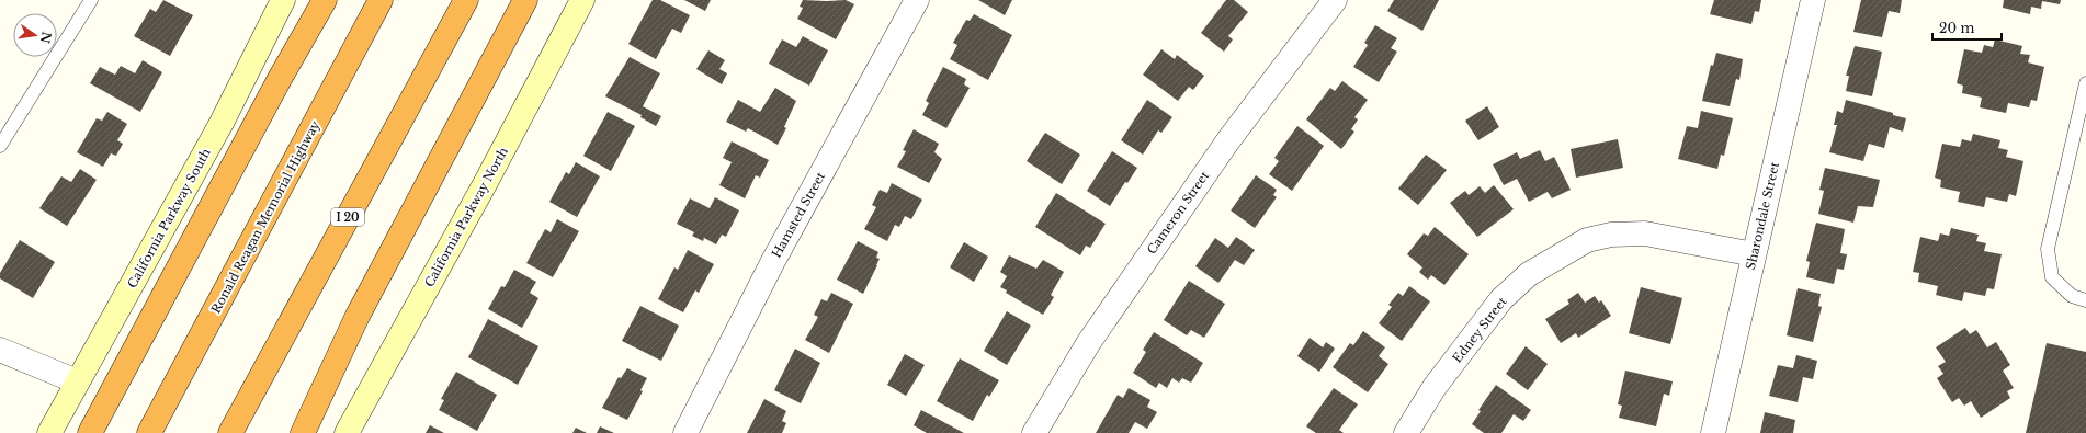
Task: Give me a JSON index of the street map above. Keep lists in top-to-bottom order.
{
  "streets": {
    "highway": ["Ronald Reagan Memorial Highway", "I 20"],
    "main road": ["California Parkway North", "California Parkway South"],
    "street": [
      "Cameron Street",
      "Hamsted Street",
      "Sharondale Street",
      "Edney Street"
    ]
  },
  "crossings": [
    ["Sharondale Street", "Edney Street"]
  ],
  "scale_bar": "20 m",
  "north": "right"
}
